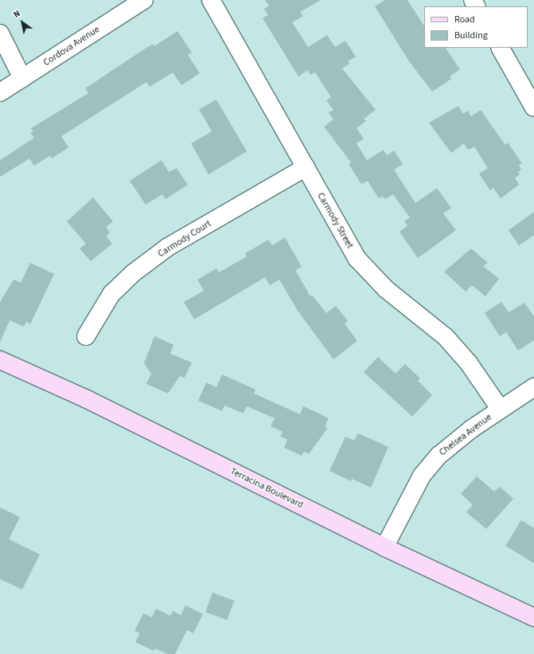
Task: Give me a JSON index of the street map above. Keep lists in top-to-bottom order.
{
  "streets": {
    "main road": ["Terracina Boulevard"],
    "street": [
      "Cordova Avenue",
      "Carmody Street",
      "Carmody Court",
      "Chelsea Avenue"
    ]
  },
  "crossings": [
    ["Carmody Street", "Carmody Court"],
    ["Carmody Street", "Chelsea Avenue"],
    ["Chelsea Avenue", "Terracina Boulevard"]
  ],
  "legend": ["Road", "Building"],
  "north": "top left"
}
